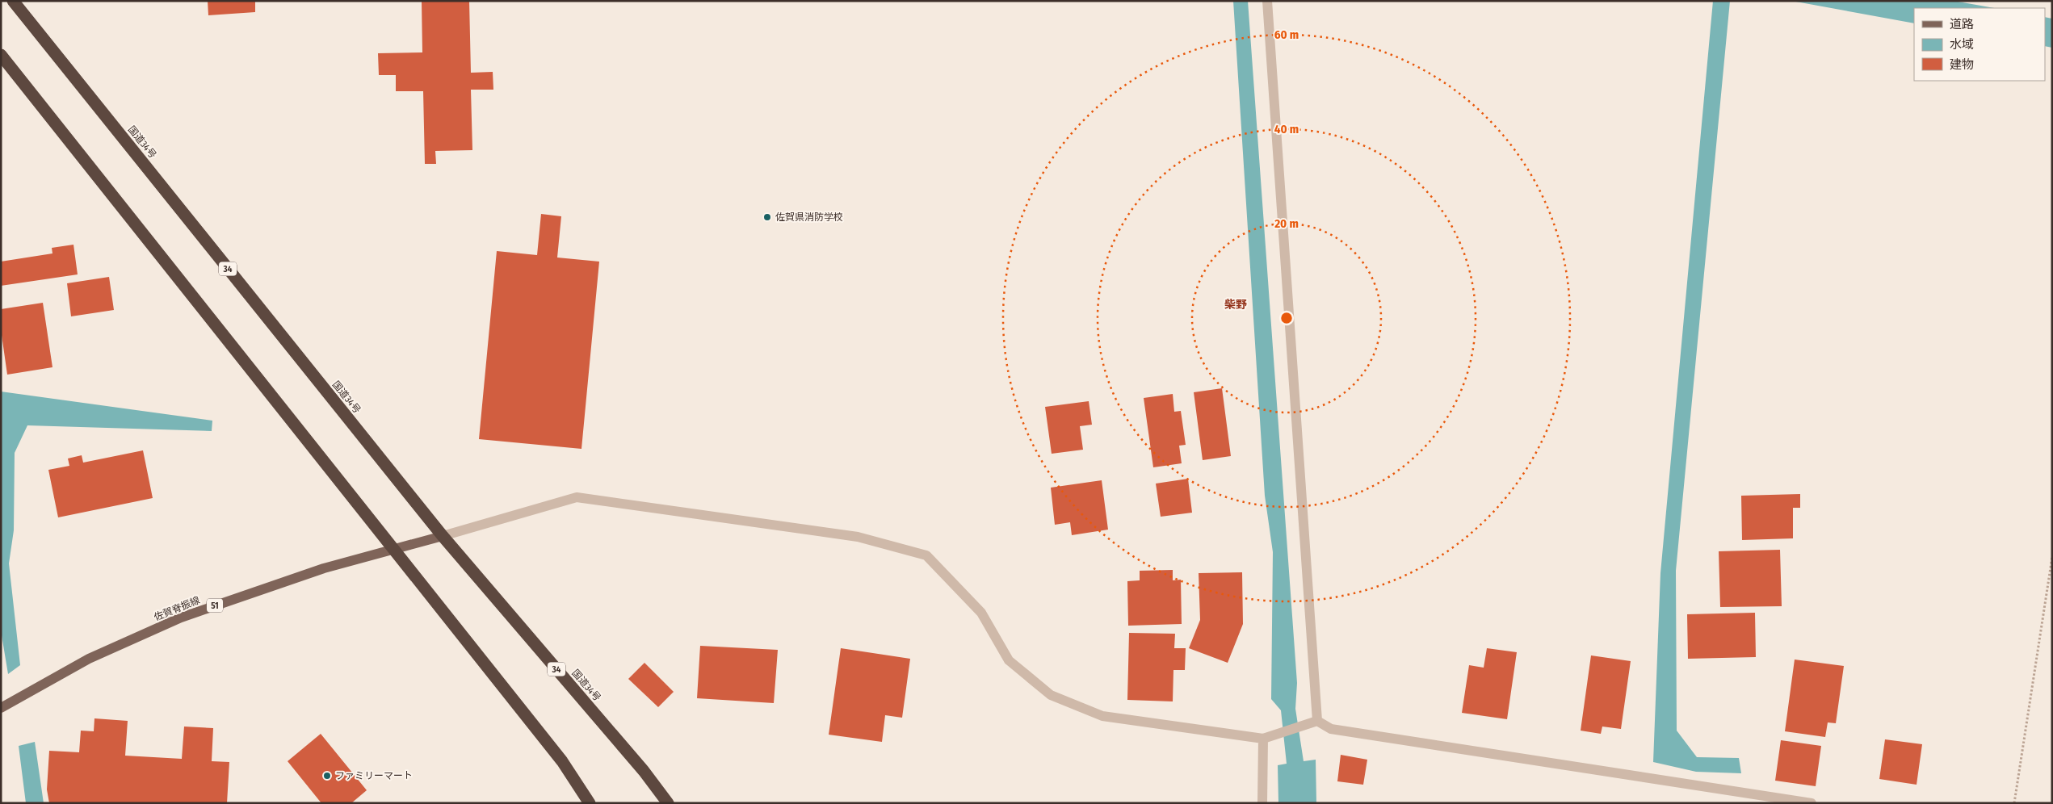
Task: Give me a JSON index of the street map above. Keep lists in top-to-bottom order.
{
  "streets": {
    "highway": ["国道34号", "34"],
    "main road": ["51", "佐賀脊振線"]
  },
  "crossings": [
    ["国道34号", "佐賀脊振線"]
  ],
  "districts": ["柴野"],
  "places": ["佐賀県消防学校", "ファミリーマート"],
  "legend": ["道路", "水域", "建物"],
  "rings": ["60 m", "40 m", "20 m"]
}
